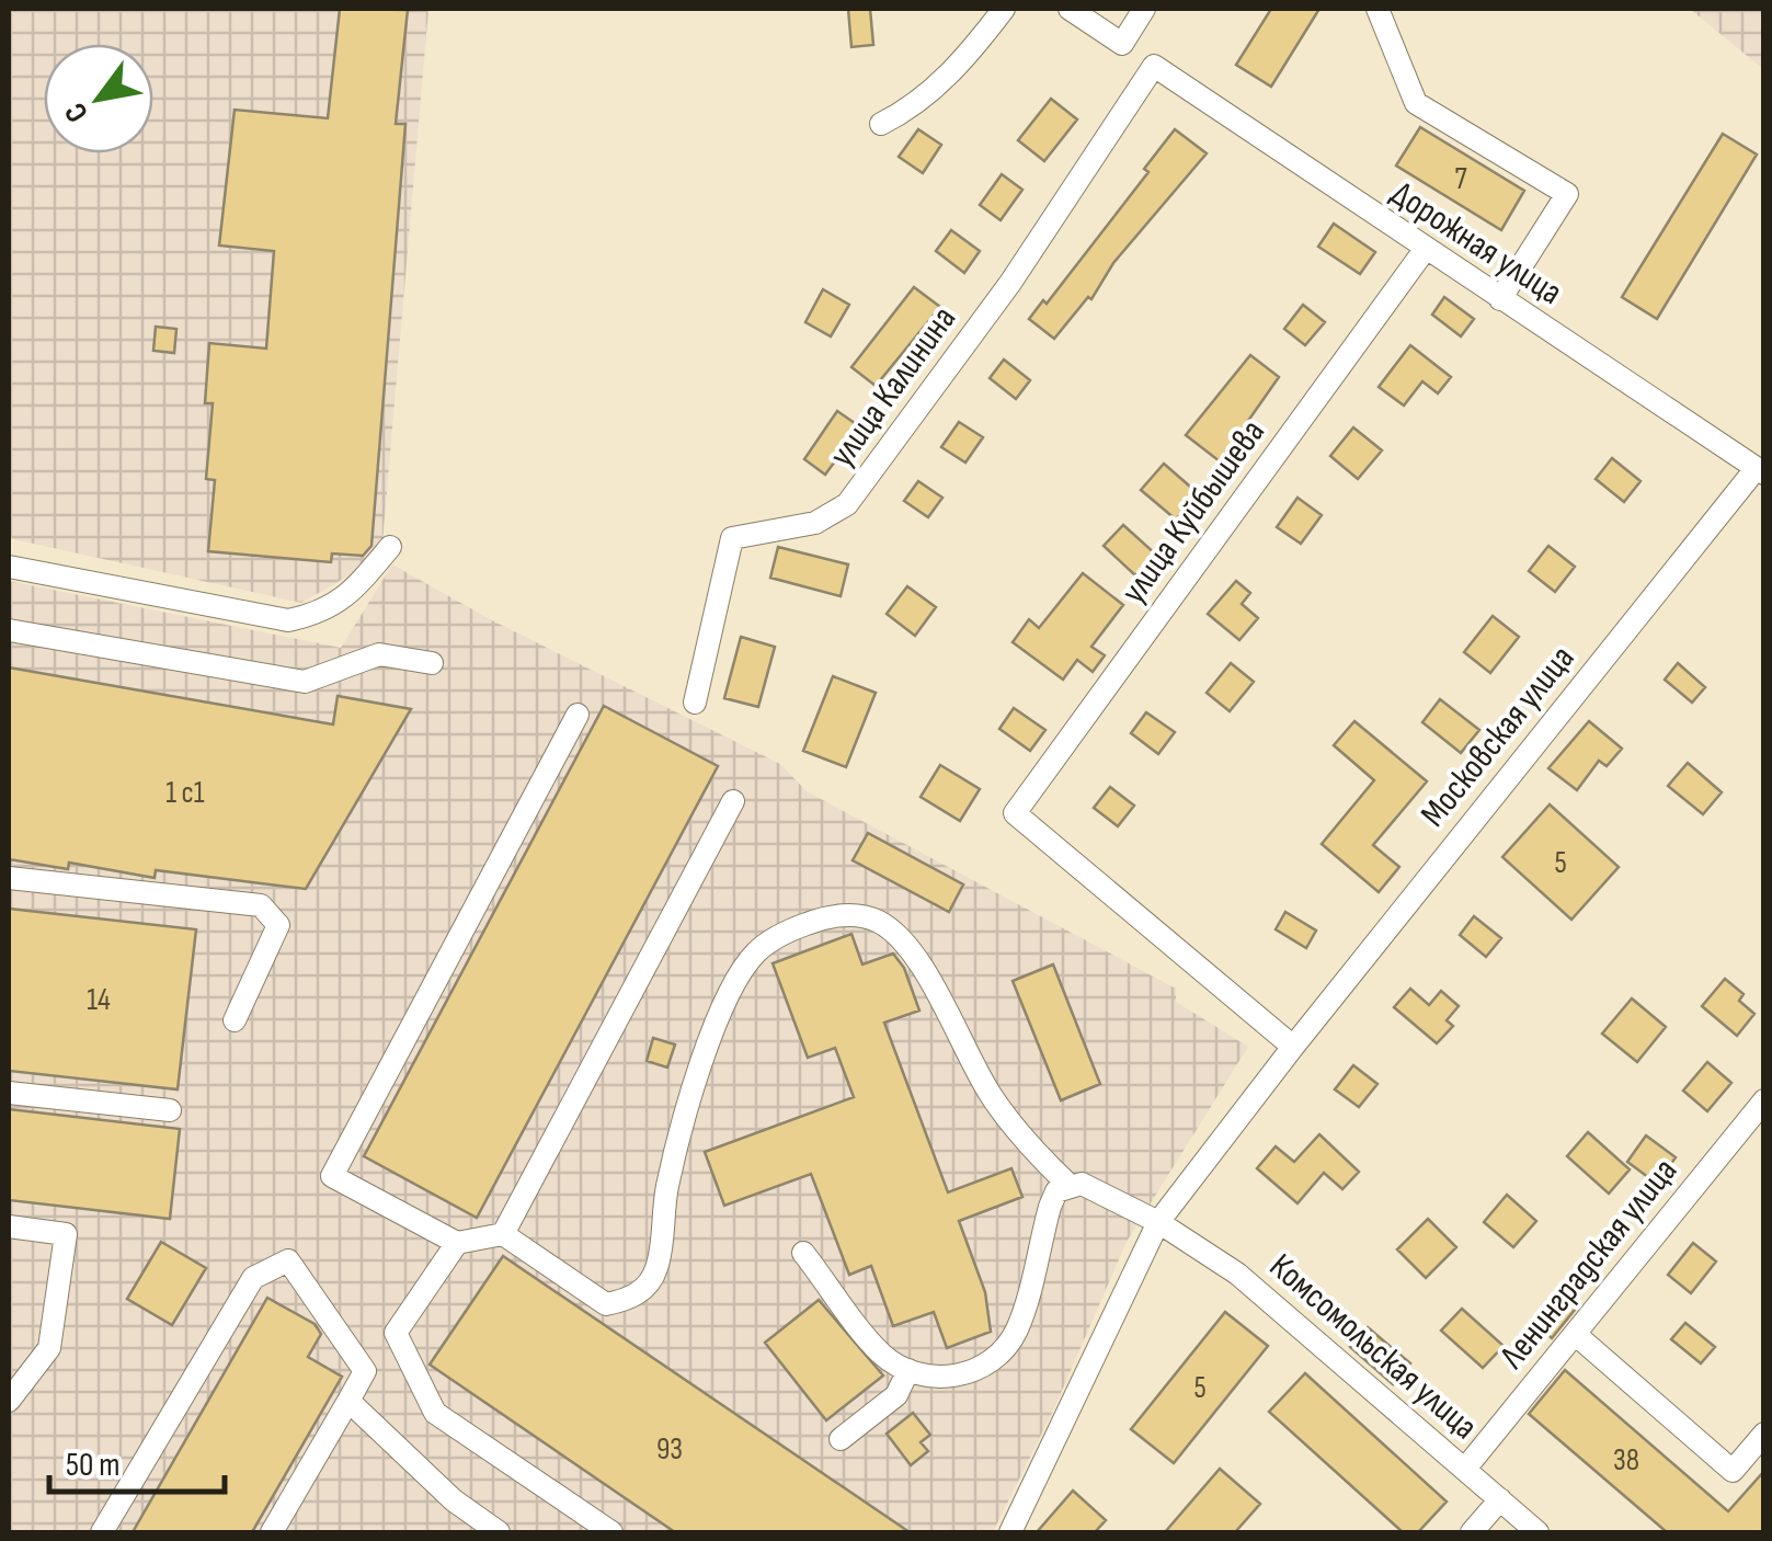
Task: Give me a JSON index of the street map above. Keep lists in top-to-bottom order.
{
  "streets": {
    "street": [
      "Дорожная улица",
      "улица Калинина",
      "улица Куйбышева",
      "Московская улица",
      "Ленинградская улица",
      "Комсомольская улица"
    ]
  },
  "crossings": [
    ["Дорожная улица", "улица Калинина"],
    ["Дорожная улица", "улица Куйбышева"],
    ["Дорожная улица", "Московская улица"],
    ["улица Куйбышева", "Московская улица"],
    ["Московская улица", "Комсомольская улица"],
    ["Ленинградская улица", "Комсомольская улица"]
  ],
  "house_numbers": [
    "7",
    "1 с1",
    "5",
    "14",
    "5",
    "93",
    "38"
  ],
  "scale_bar": "50 m",
  "north": "bottom left"
}
